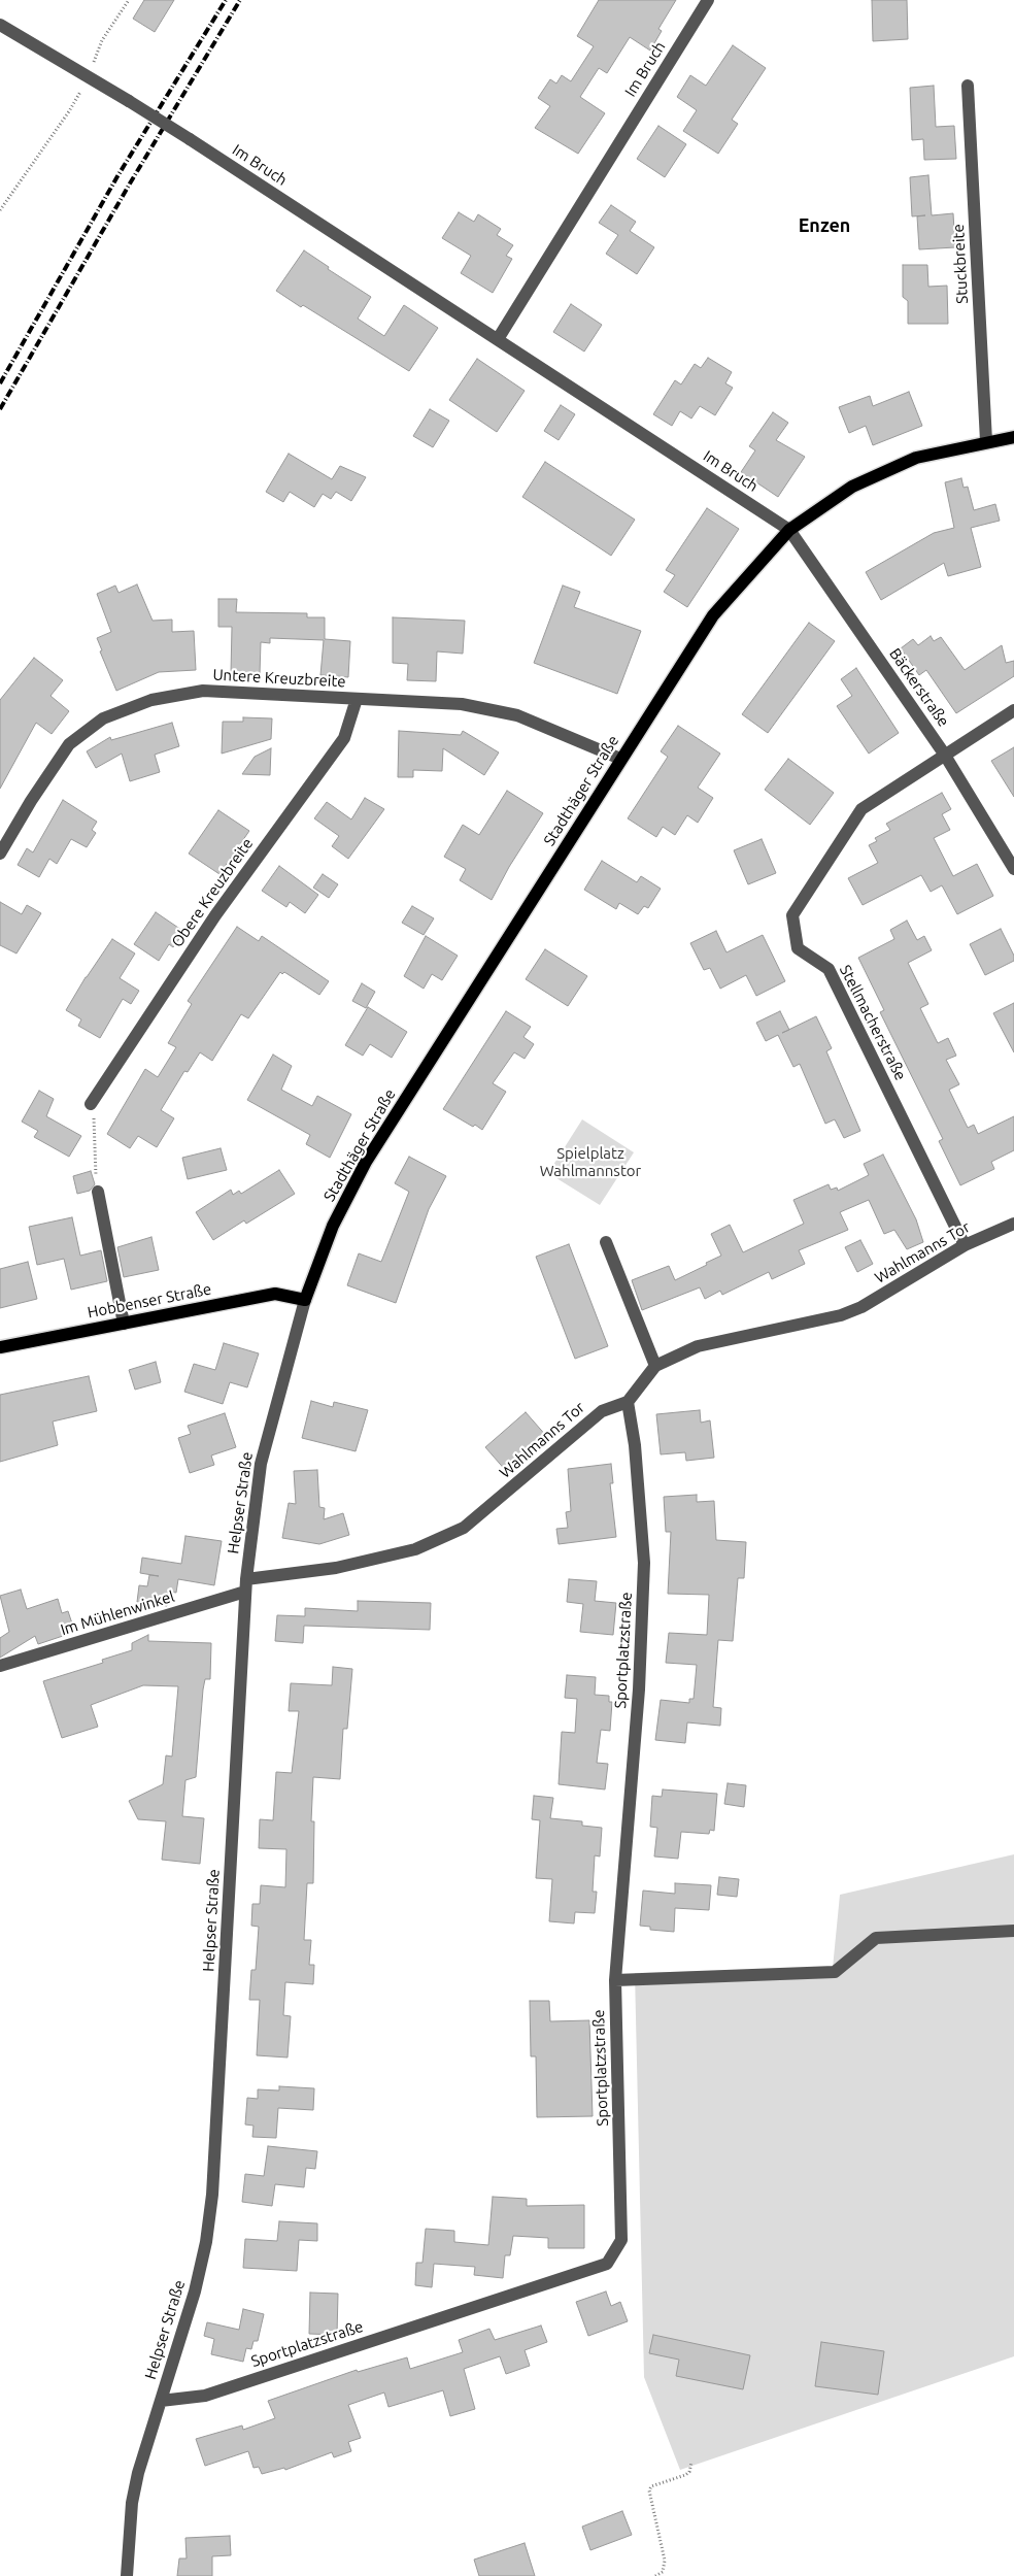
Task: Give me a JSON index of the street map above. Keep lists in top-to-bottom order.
{
  "streets": {
    "main road": ["Stadthäger Straße", "Hobbenser Straße"],
    "street": [
      "Im Bruch",
      "Stuckbreite",
      "Untere Kreuzbreite",
      "Bäckerstraße",
      "Obere Kreuzbreite",
      "Stellmacherstraße",
      "Wahlmanns Tor",
      "Helpser Straße",
      "Im Mühlenwinkel",
      "Sportplatzstraße"
    ]
  },
  "crossings": [
    ["Im Bruch", "Bäckerstraße"],
    ["Im Bruch", "Stadthäger Straße"],
    ["Stuckbreite", "Stadthäger Straße"],
    ["Untere Kreuzbreite", "Stadthäger Straße"],
    ["Untere Kreuzbreite", "Obere Kreuzbreite"],
    ["Bäckerstraße", "Stadthäger Straße"],
    ["Bäckerstraße", "Stellmacherstraße"],
    ["Stadthäger Straße", "Hobbenser Straße"],
    ["Stadthäger Straße", "Helpser Straße"],
    ["Stellmacherstraße", "Wahlmanns Tor"],
    ["Wahlmanns Tor", "Helpser Straße"],
    ["Wahlmanns Tor", "Im Mühlenwinkel"],
    ["Wahlmanns Tor", "Sportplatzstraße"],
    ["Hobbenser Straße", "Helpser Straße"],
    ["Helpser Straße", "Im Mühlenwinkel"],
    ["Helpser Straße", "Sportplatzstraße"]
  ],
  "districts": ["Enzen"],
  "parks": ["Spielplatz Wahlmannstor"]
}
